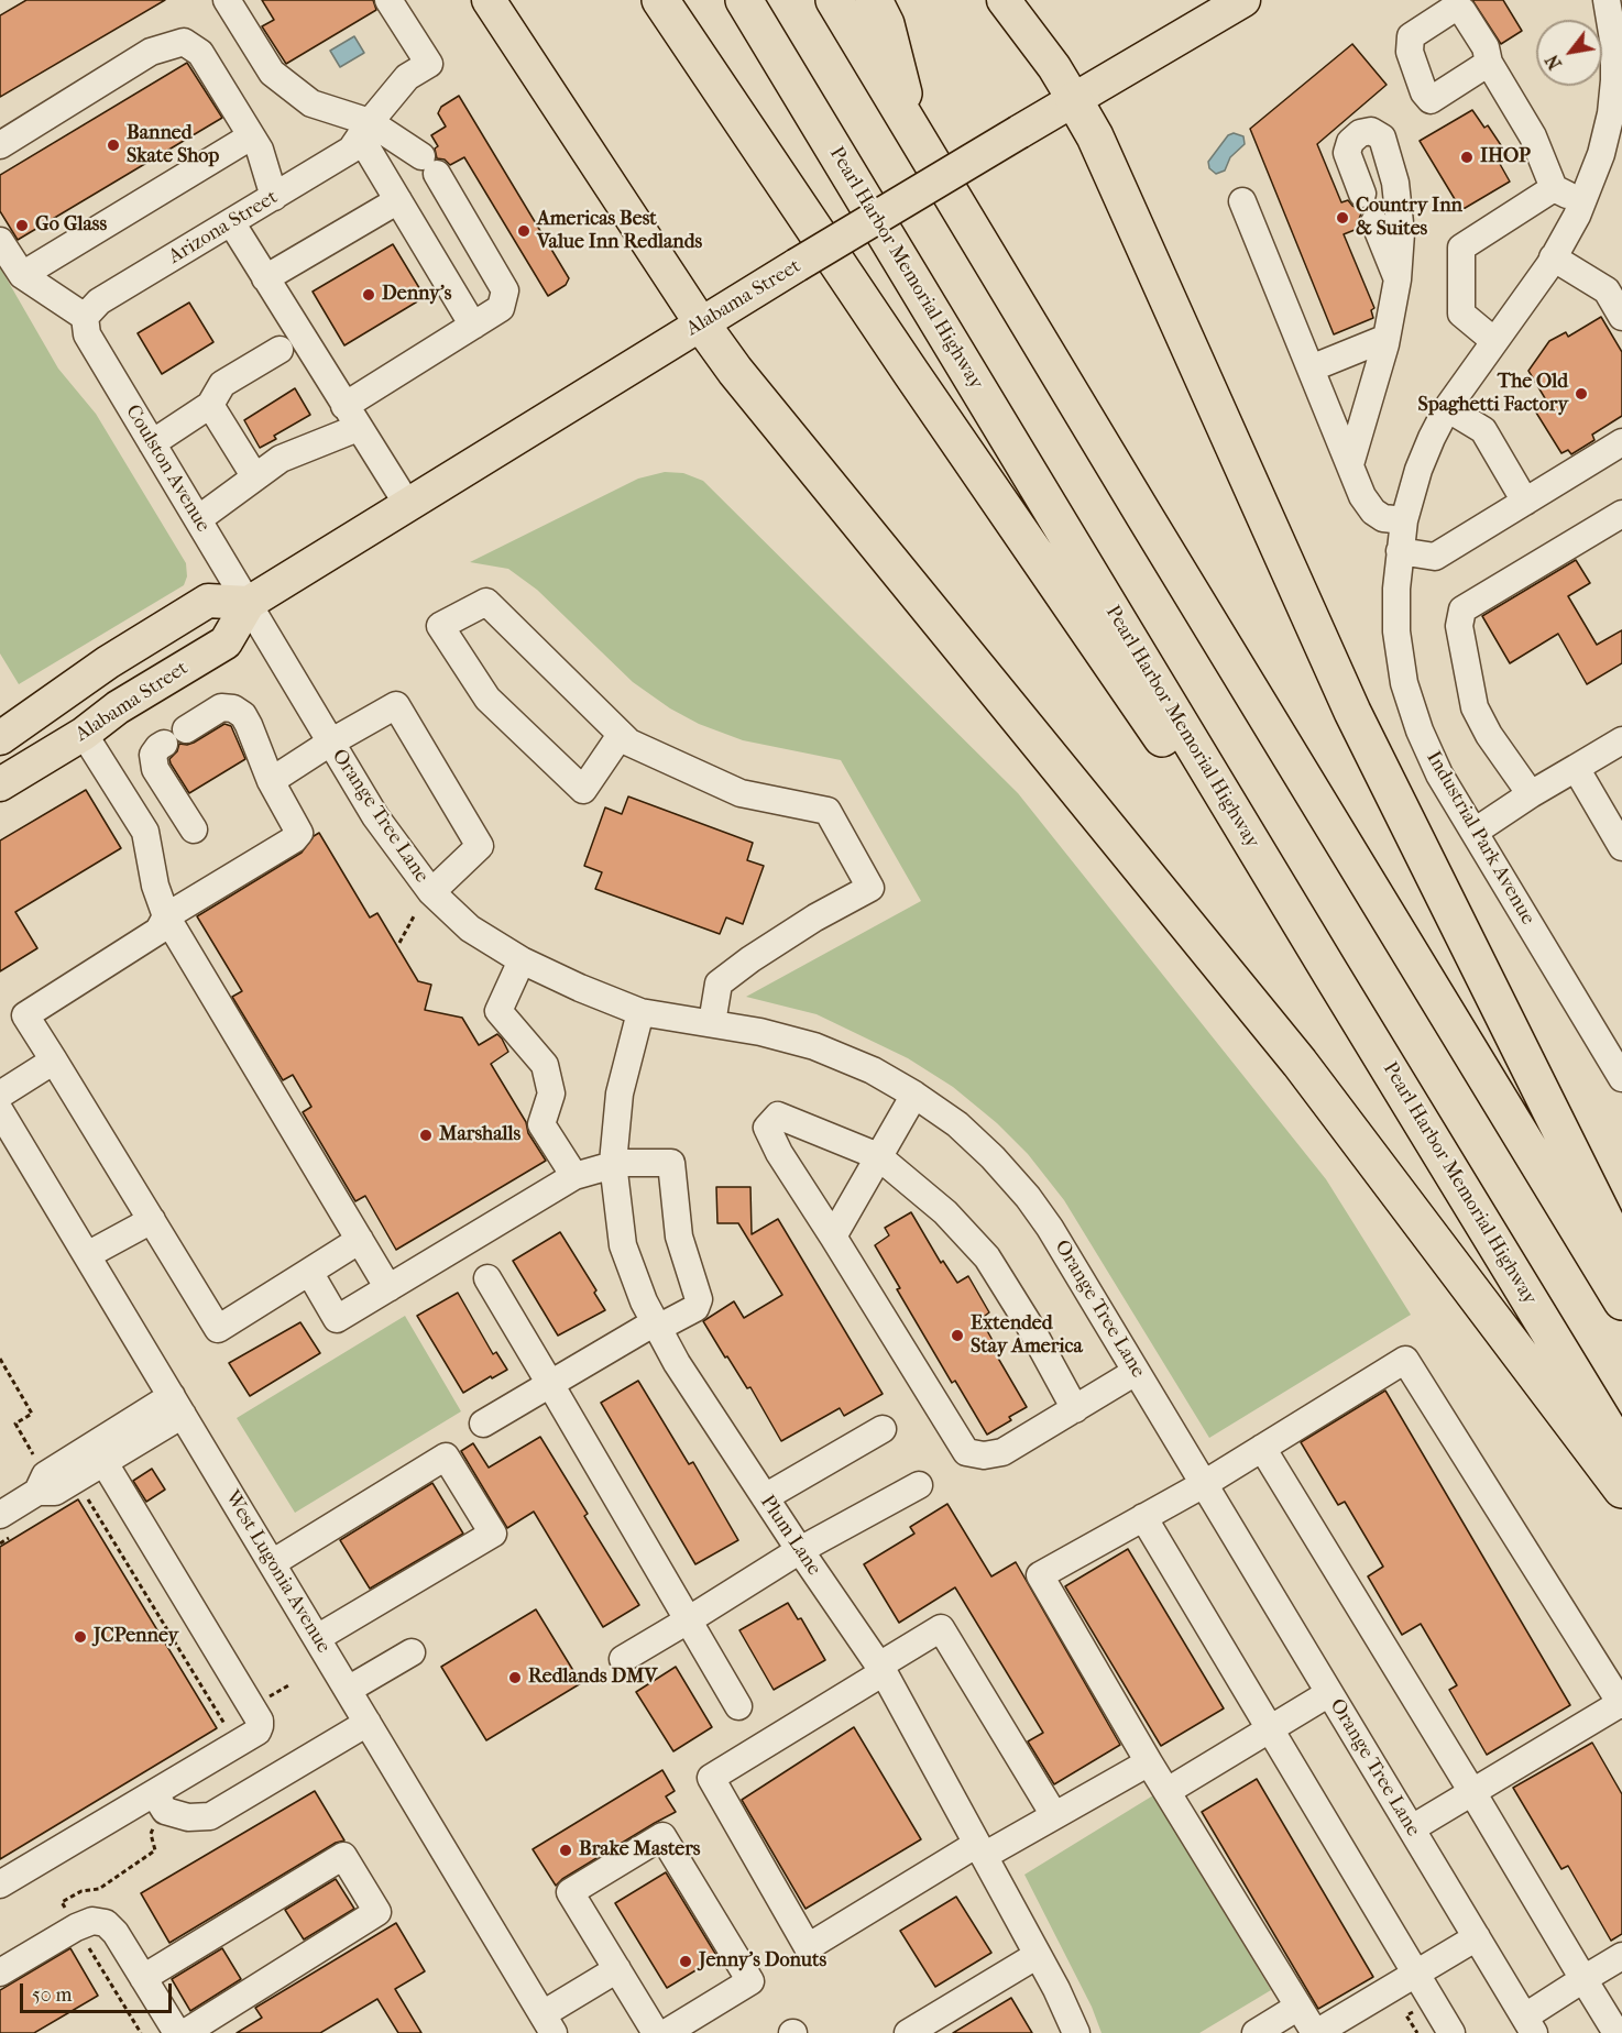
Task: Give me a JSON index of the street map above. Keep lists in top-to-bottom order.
{
  "streets": {
    "highway": ["Pearl Harbor Memorial Highway"],
    "main road": ["Alabama Street"],
    "street": [
      "Arizona Street",
      "Coulston Avenue",
      "Orange Tree Lane",
      "Industrial Park Avenue",
      "Plum Lane",
      "West Lugonia Avenue"
    ]
  },
  "crossings": [
    ["Arizona Street", "Coulston Avenue"],
    ["Alabama Street", "Coulston Avenue"],
    ["Alabama Street", "Orange Tree Lane"],
    ["Coulston Avenue", "Orange Tree Lane"],
    ["Orange Tree Lane", "Plum Lane"]
  ],
  "places": [
    "Banned Skate Shop",
    "IHOP",
    "Country Inn & Suites",
    "Go Glass",
    "Americas Best Value Inn Redlands",
    "Denny's",
    "The Old Spaghetti Factory",
    "Marshalls",
    "Extended Stay America",
    "JCPenney",
    "Redlands DMV",
    "Brake Masters",
    "Jenny's Donuts"
  ],
  "scale_bar": "50 m",
  "north": "bottom left"
}
